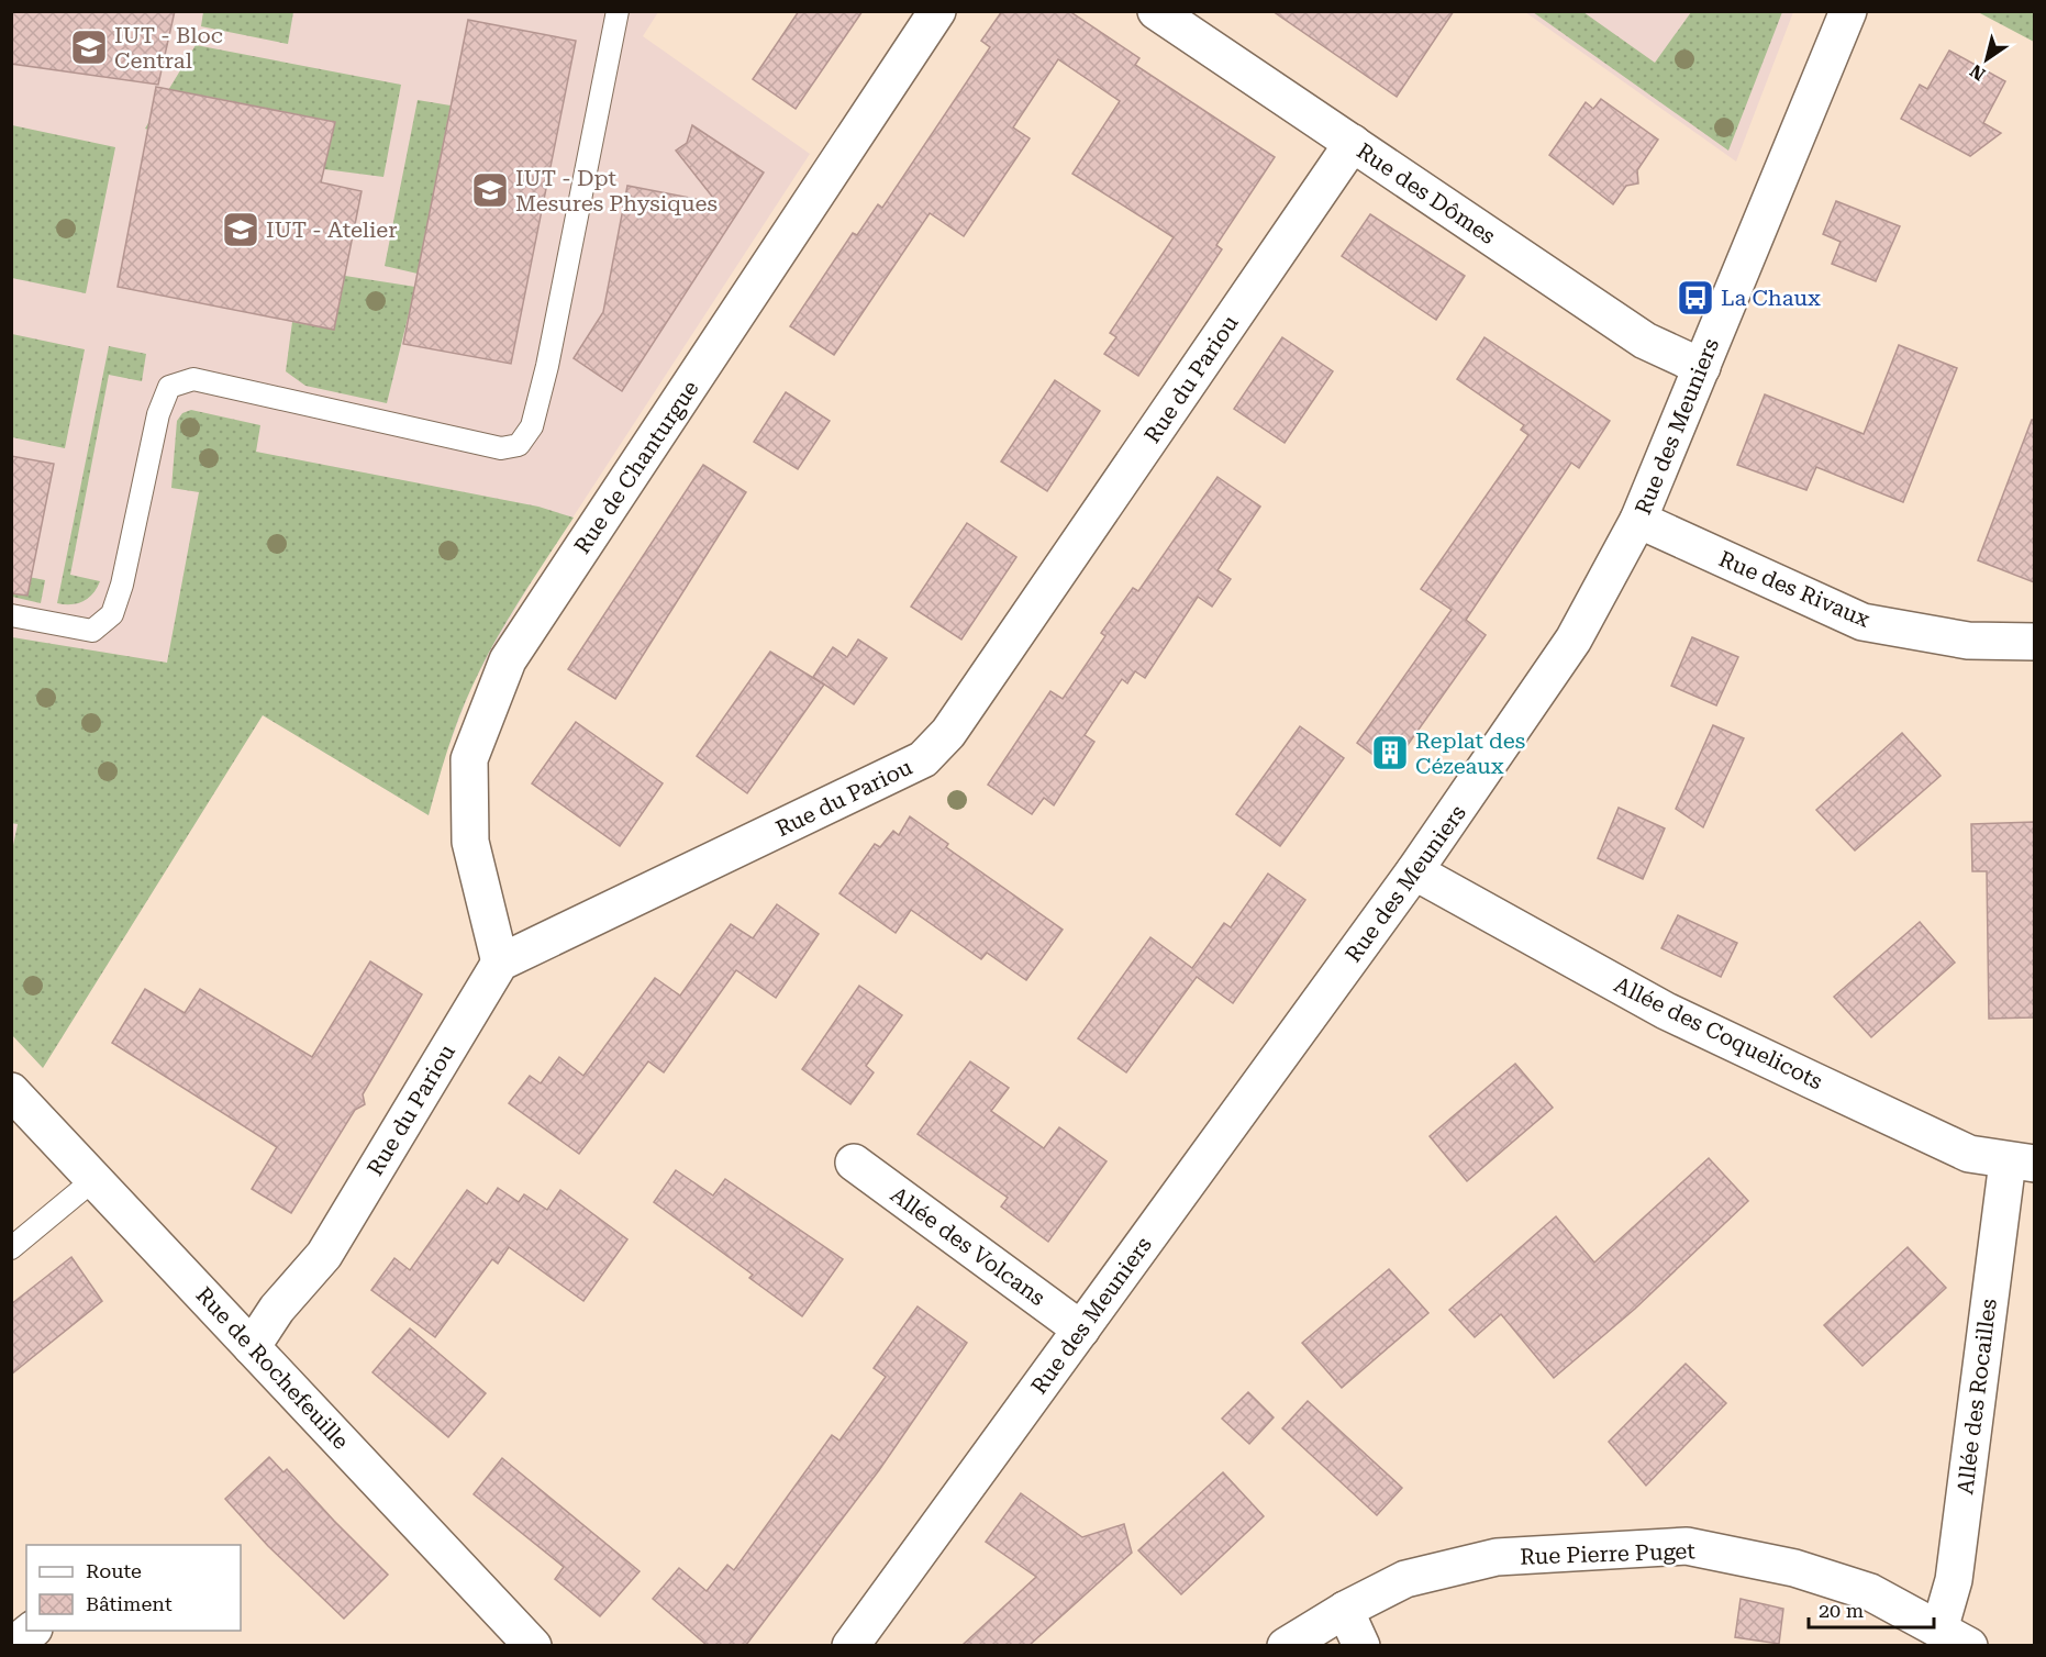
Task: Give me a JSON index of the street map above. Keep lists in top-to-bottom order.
{
  "streets": {
    "street": [
      "Rue des Dômes",
      "Rue du Pariou",
      "Rue des Meuniers",
      "Rue de Chanturgue",
      "Rue des Rivaux",
      "Allée des Coquelicots",
      "Allée des Volcans",
      "Rue de Rochefeuille",
      "Allée des Rocailles",
      "Rue Pierre Puget"
    ]
  },
  "crossings": [
    ["Rue des Dômes", "Rue du Pariou"],
    ["Rue des Dômes", "Rue des Meuniers"],
    ["Rue du Pariou", "Rue de Chanturgue"],
    ["Rue du Pariou", "Rue de Rochefeuille"],
    ["Rue des Meuniers", "Rue des Rivaux"],
    ["Rue des Meuniers", "Allée des Coquelicots"],
    ["Rue des Meuniers", "Allée des Volcans"],
    ["Allée des Coquelicots", "Allée des Rocailles"],
    ["Allée des Rocailles", "Rue Pierre Puget"]
  ],
  "places": {
    "school or university": ["IUT - Bloc Central", "IUT - Dpt Mesures Physiques", "IUT - Atelier"],
    "bus stop": ["La Chaux"],
    "building": ["Replat des Cézeaux"]
  },
  "legend": ["Route", "Bâtiment"],
  "scale_bar": "20 m",
  "north": "bottom left"
}
